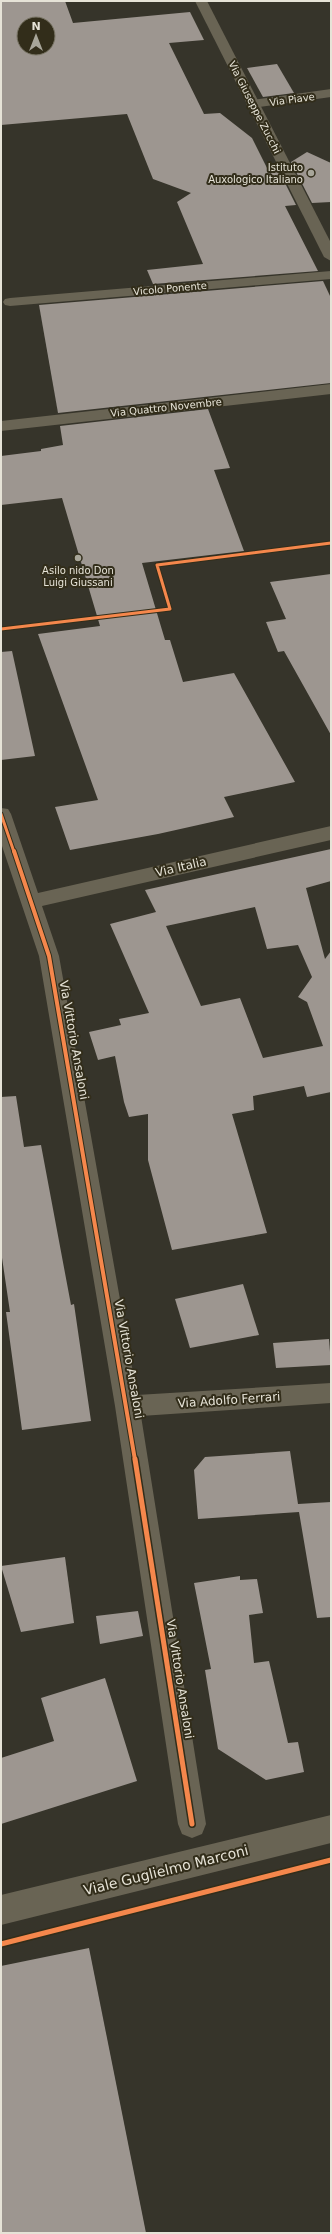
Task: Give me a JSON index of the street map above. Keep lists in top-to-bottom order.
{
  "streets": {
    "street": [
      "Via Piave",
      "Via Giuseppe Zucchi",
      "Vicolo Ponente",
      "Via Quattro Novembre",
      "Via Italia",
      "Via Vittorio Ansaloni",
      "Via Adolfo Ferrari",
      "Viale Guglielmo Marconi"
    ]
  },
  "crossings": [
    ["Via Piave", "Via Giuseppe Zucchi"],
    ["Via Italia", "Via Vittorio Ansaloni"],
    ["Via Vittorio Ansaloni", "Via Adolfo Ferrari"]
  ],
  "places": ["Istituto Auxologico Italiano", "Asilo nido Don Luigi Giussani"],
  "north": "top"
}
